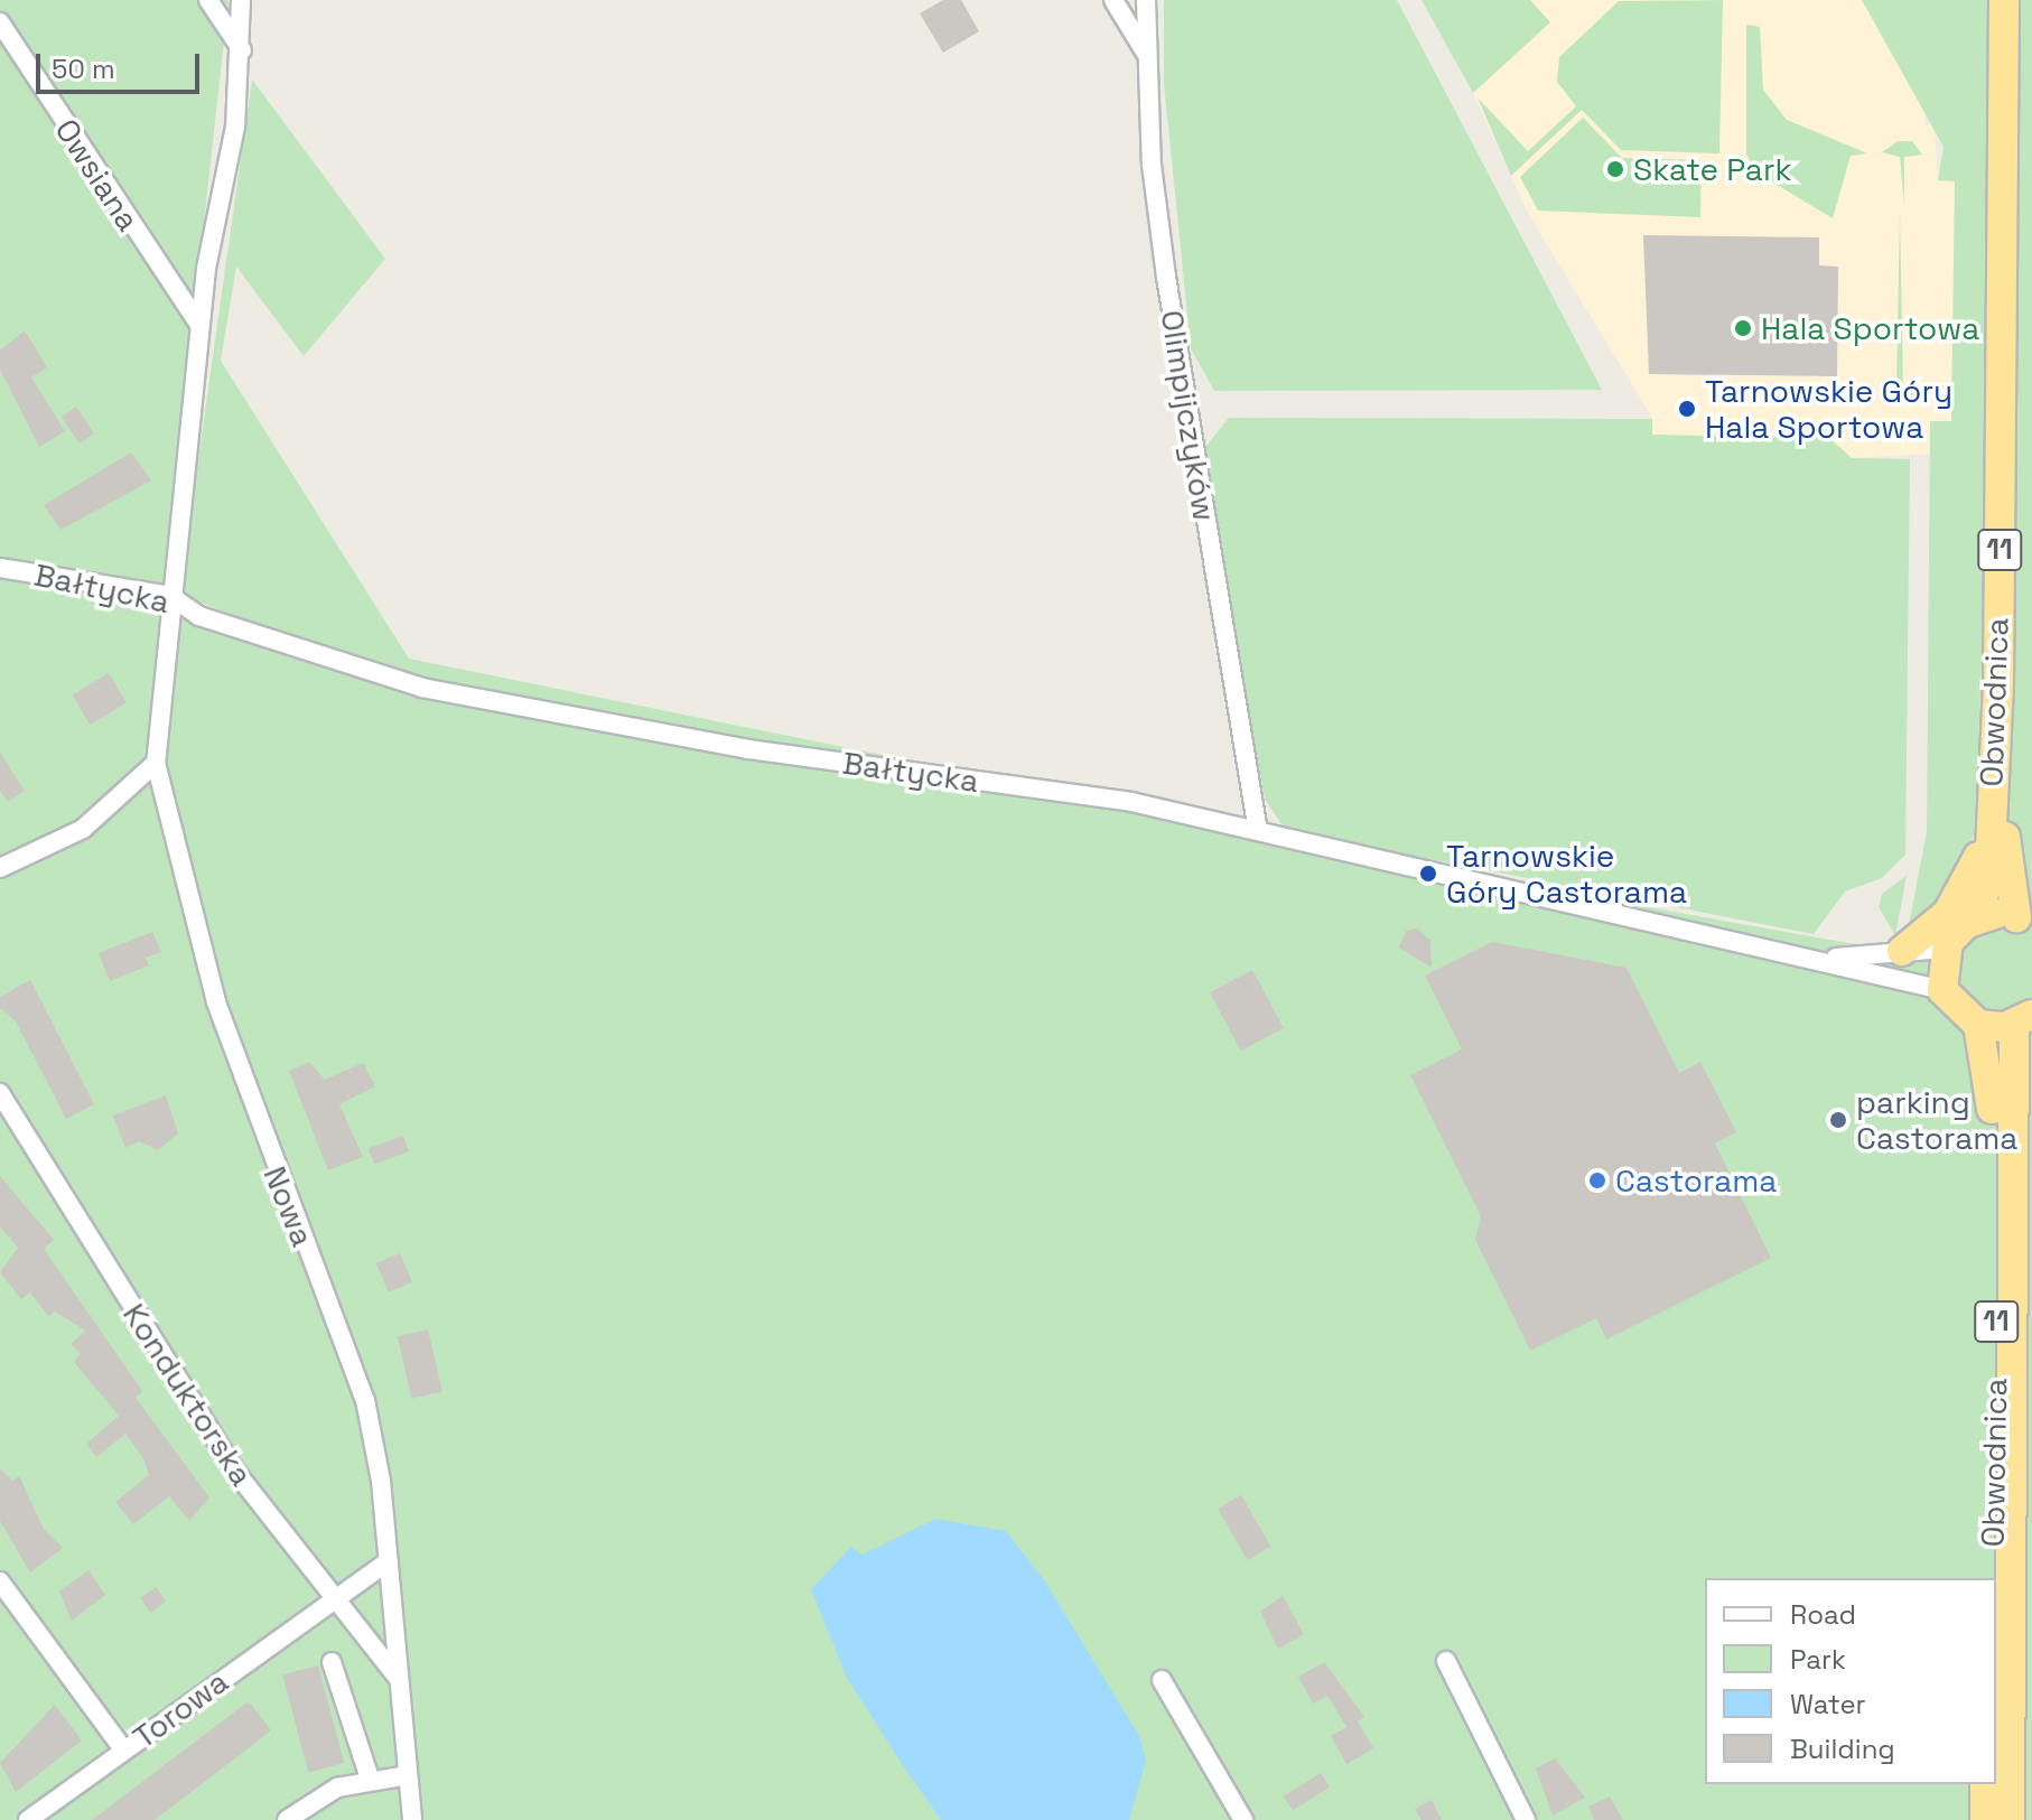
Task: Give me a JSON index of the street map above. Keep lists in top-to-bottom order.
{
  "streets": {
    "highway": ["11", "Obwodnica"],
    "street": [
      "Owsiana",
      "Olimpijczyków",
      "Bałtycka",
      "Nowa",
      "Konduktorska",
      "Torowa"
    ]
  },
  "crossings": [
    ["Owsiana", "Nowa"],
    ["Olimpijczyków", "Bałtycka"],
    ["Bałtycka", "Nowa"],
    ["Nowa", "Konduktorska"],
    ["Nowa", "Torowa"],
    ["Konduktorska", "Torowa"]
  ],
  "places": [
    "Skate Park",
    "Hala Sportowa",
    "Tarnowskie Góry Hala Sportowa",
    "Tarnowskie Góry Castorama",
    "parking Castorama",
    "Castorama"
  ],
  "legend": [
    "Road",
    "Park",
    "Water",
    "Building"
  ],
  "scale_bar": "50 m"
}
